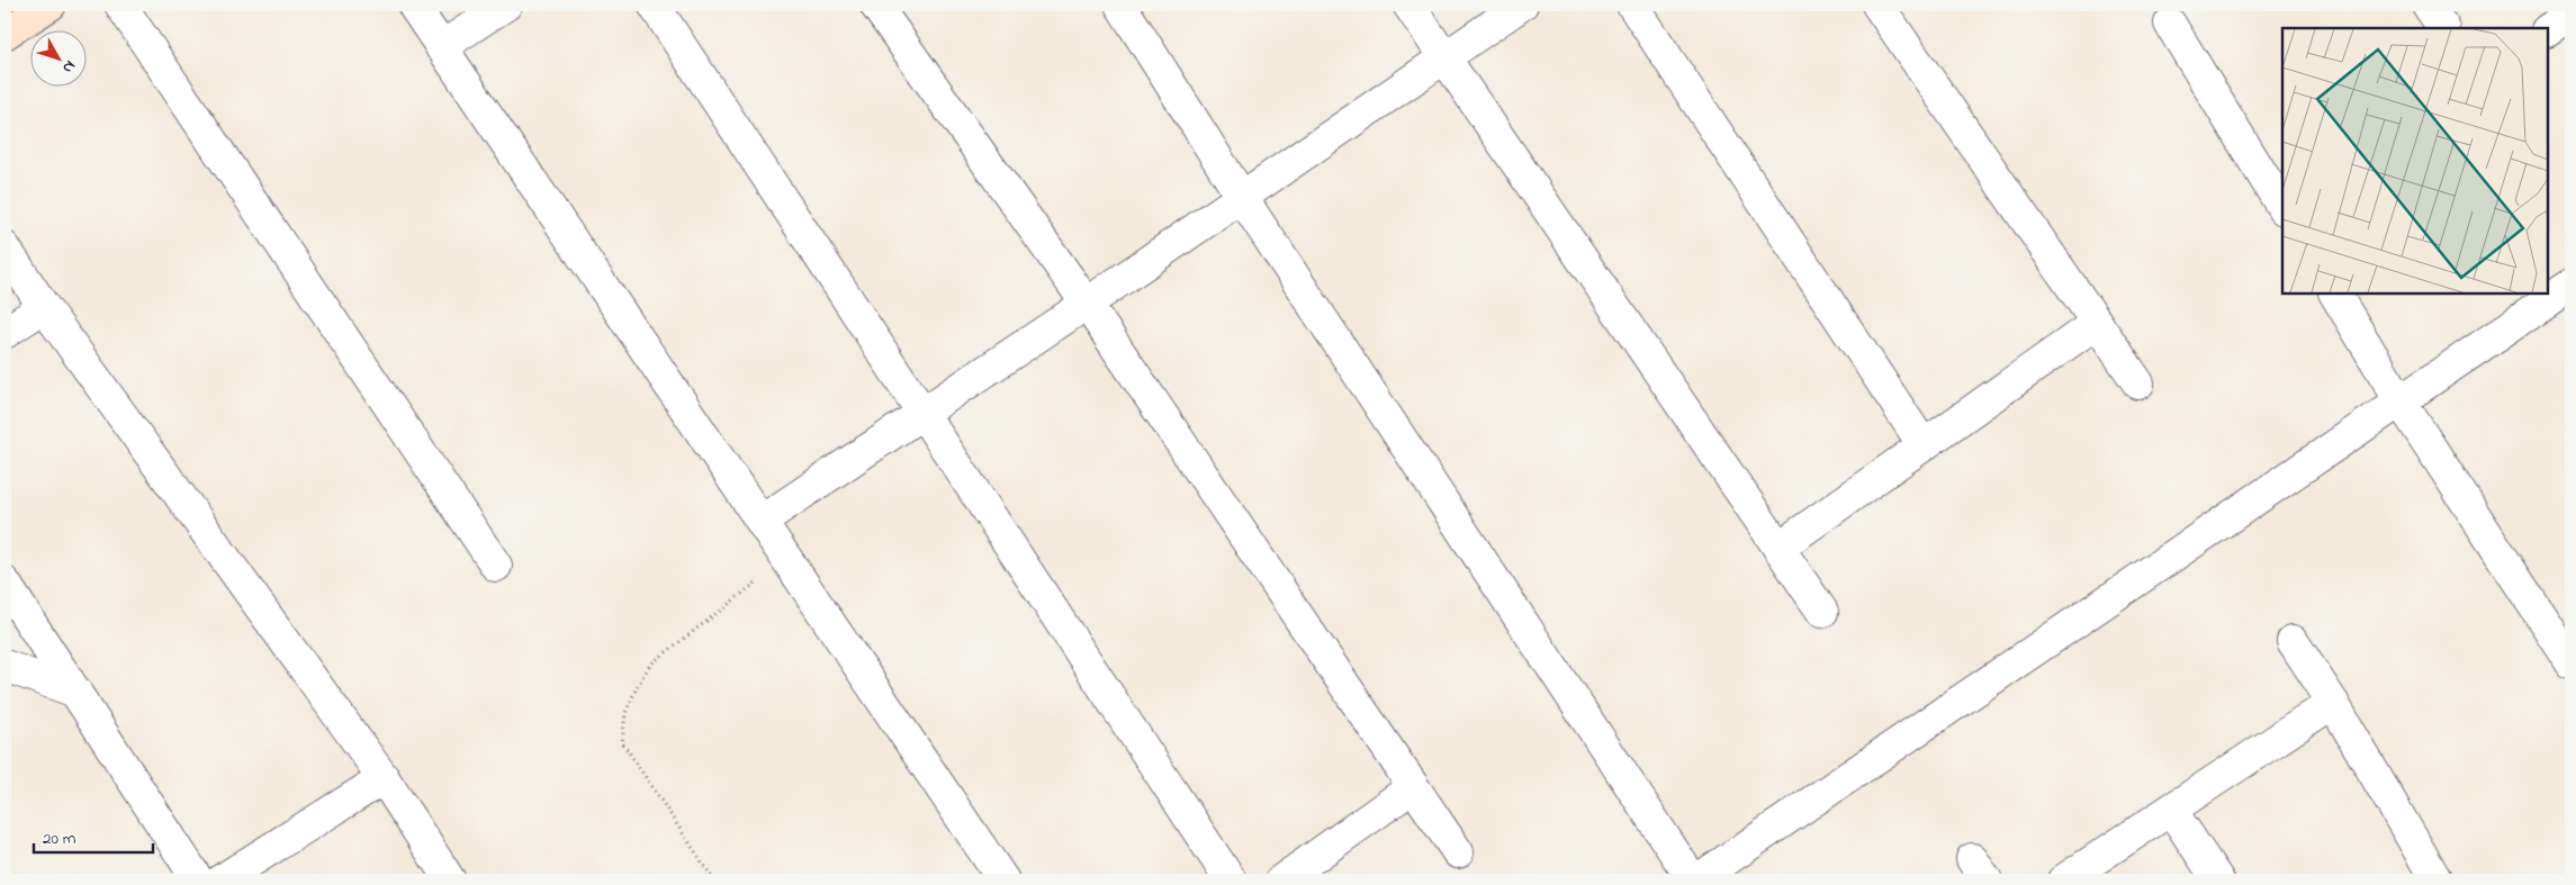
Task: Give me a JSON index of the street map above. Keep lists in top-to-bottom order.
{
  "scale_bar": "20 m",
  "north": "bottom right"
}
